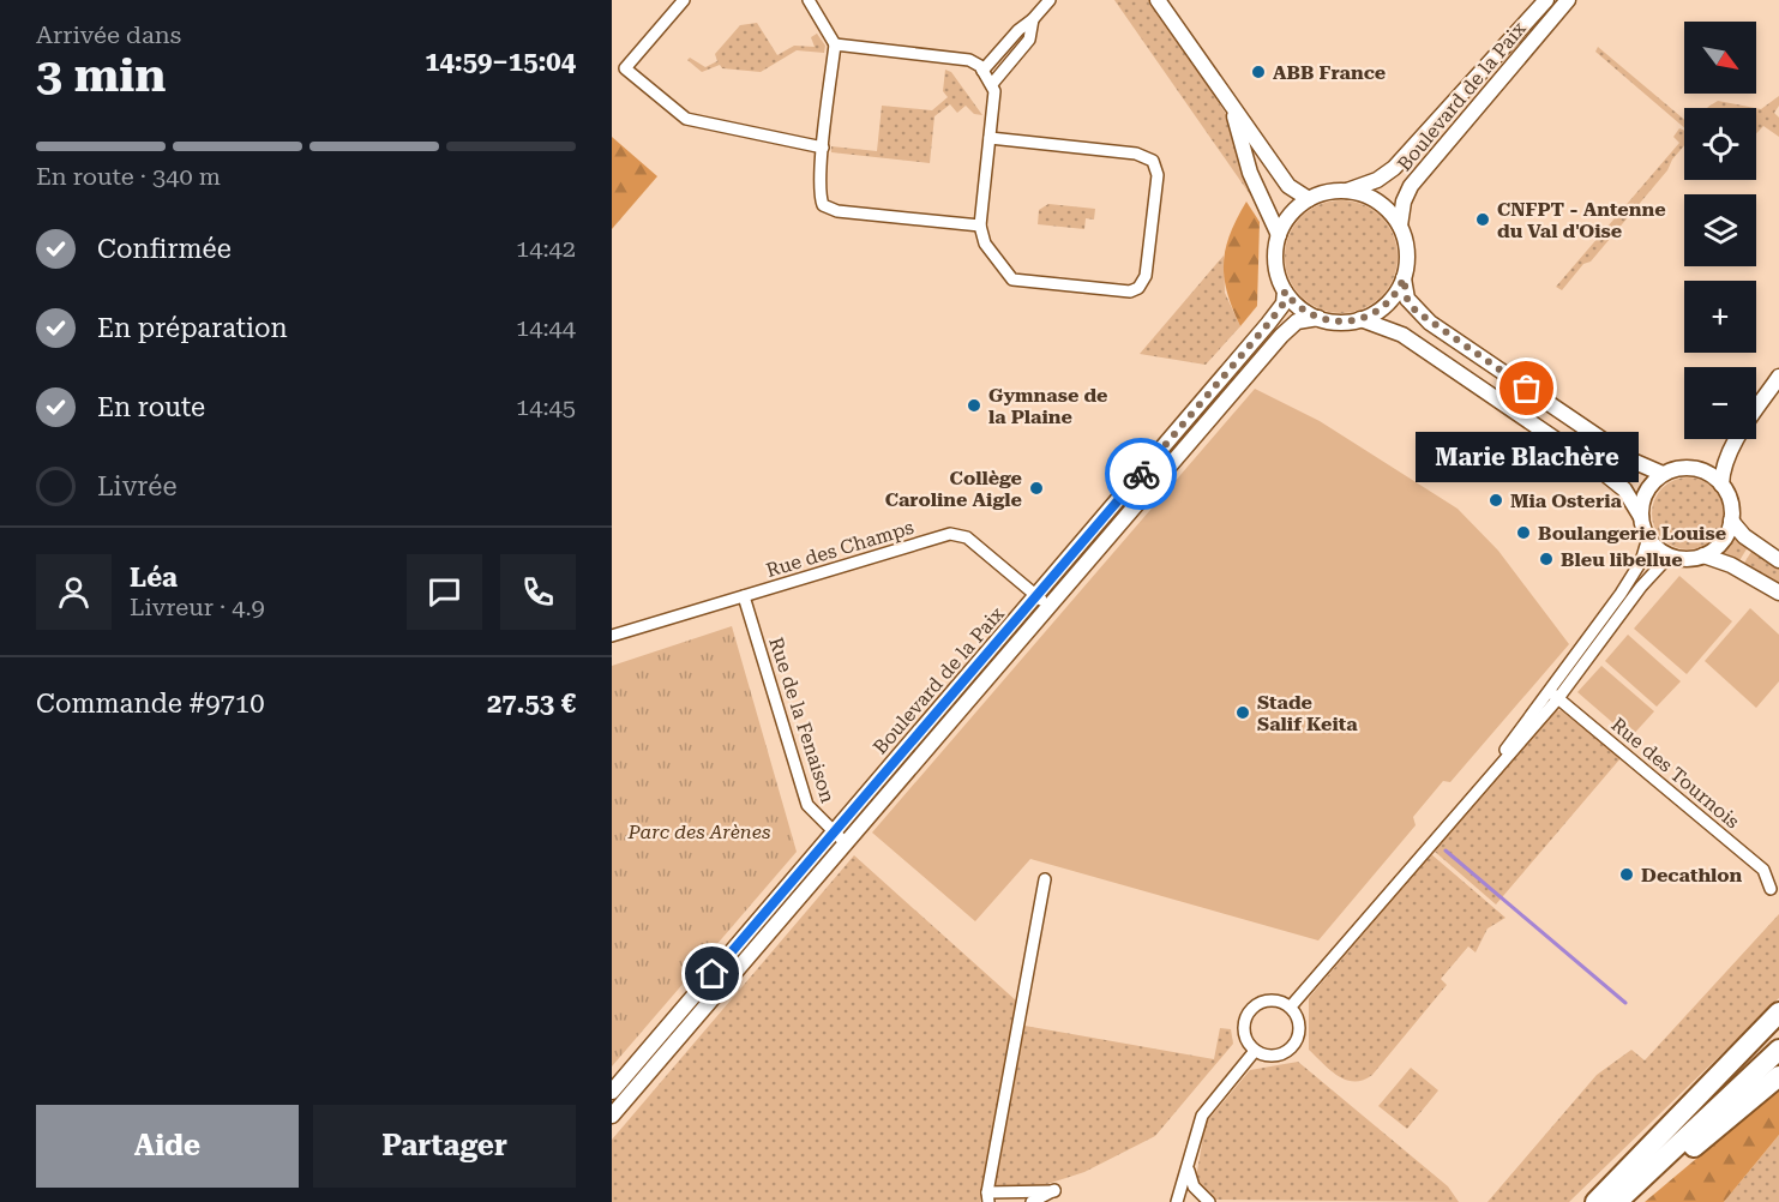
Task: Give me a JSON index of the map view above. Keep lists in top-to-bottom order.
{
  "streets": {
    "main road": ["Boulevard de la Paix"],
    "street": ["Rue des Champs", "Rue de la Fenaison", "Rue des Tournois"]
  },
  "crossings": [
    ["Boulevard de la Paix", "Rue des Champs"],
    ["Boulevard de la Paix", "Rue de la Fenaison"],
    ["Rue des Champs", "Rue de la Fenaison"]
  ],
  "parks": ["Parc des Arènes"],
  "places": [
    "ABB France",
    "CNFPT - Antenne du Val d'Oise",
    "Marie Blachère",
    "Gymnase de la Plaine",
    "Collège Caroline Aigle",
    "Mia Osteria",
    "Boulangerie Louise",
    "Bleu libellue",
    "Stade Salif Keita",
    "Decathlon"
  ],
  "north": "bottom right",
  "page": {
    "heading": ["3 min", "Arrivée dans", "14:59–15:04"],
    "panel": [
      "Léa",
      "Livreur · 4.9",
      "Commande #9710",
      "27.53 €"
    ],
    "map_buttons": ["+", "−"],
    "bar": "En route · 340 m",
    "list": [
      ["Confirmée", "14:42"],
      ["En préparation", "14:44"],
      ["En route", "14:45"],
      "Livrée"
    ],
    "bubble": "Marie Blachère",
    "buttons": ["Aide", "Partager"]
  }
}
